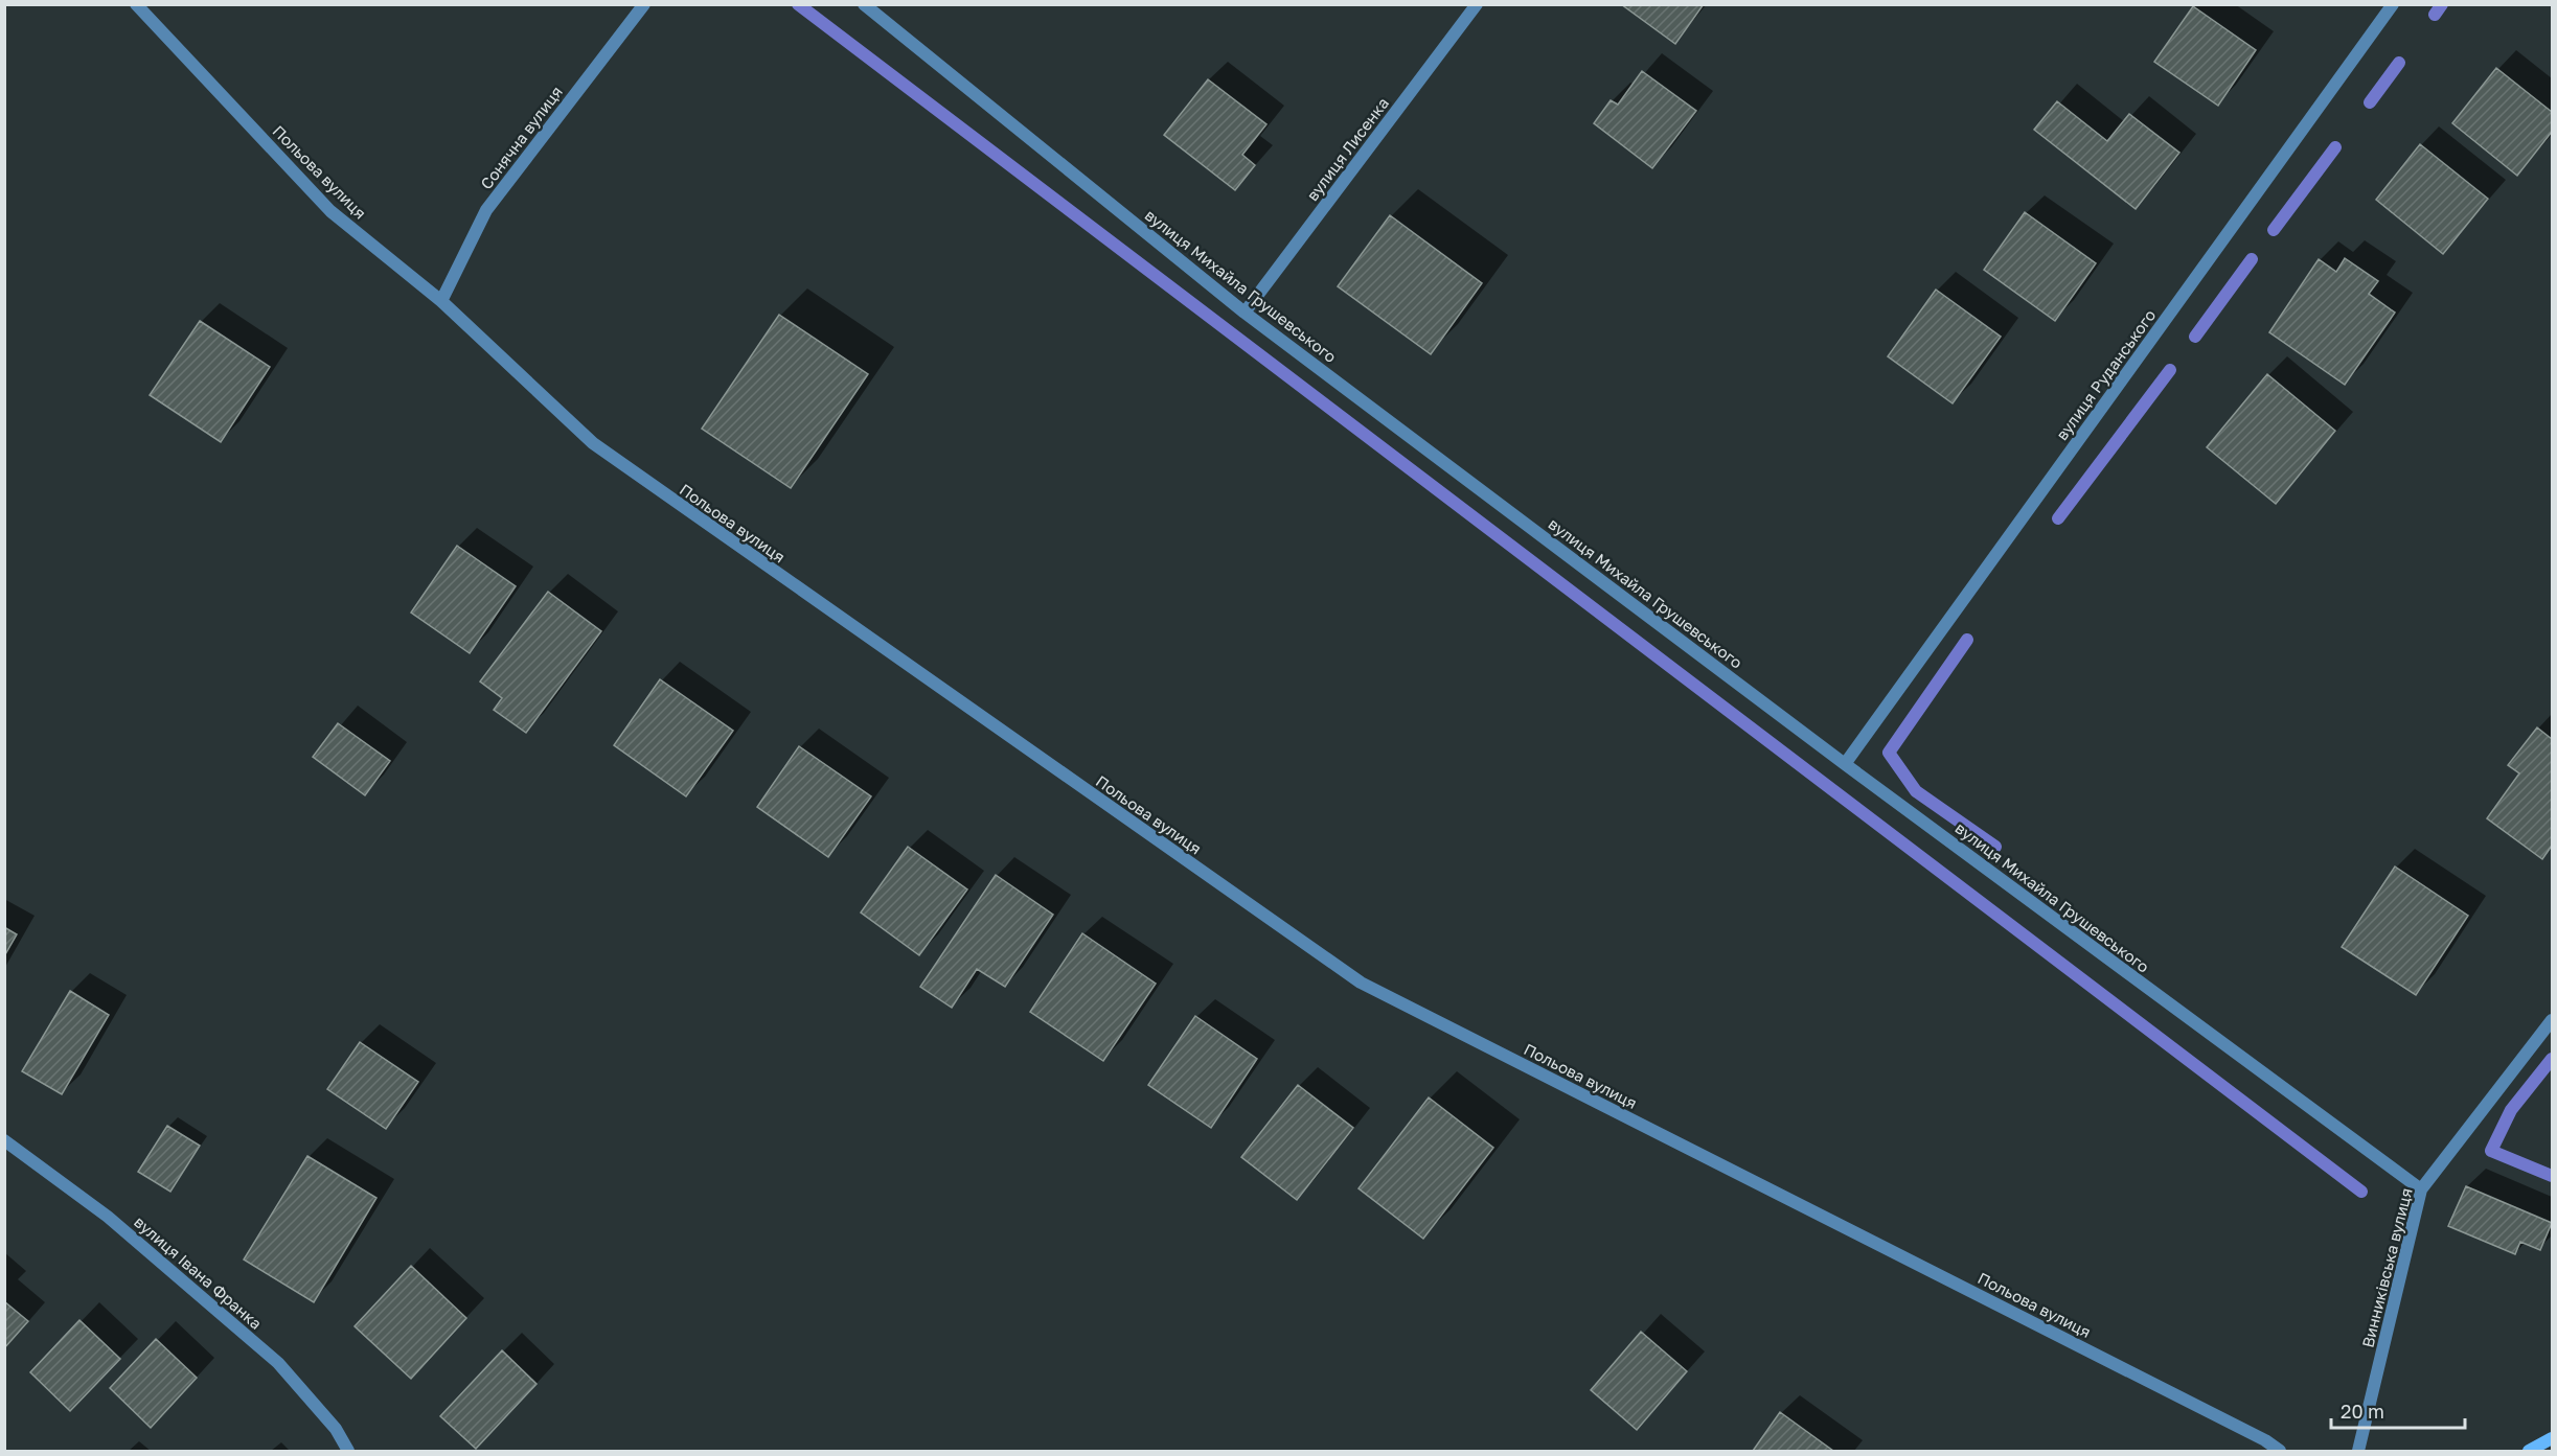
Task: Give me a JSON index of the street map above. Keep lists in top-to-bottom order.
{
  "streets": {
    "street": [
      "Сонячна вулиця",
      "вулиця Лисенка",
      "Польова вулиця",
      "вулиця Михайла Грушевського",
      "вулиця Руданського",
      "Винниківська вулиця",
      "вулиця Івана Франка"
    ]
  },
  "crossings": [
    ["Сонячна вулиця", "Польова вулиця"],
    ["вулиця Лисенка", "вулиця Михайла Грушевського"],
    ["вулиця Михайла Грушевського", "вулиця Руданського"],
    ["вулиця Михайла Грушевського", "Винниківська вулиця"]
  ],
  "scale_bar": "20 m"
}
